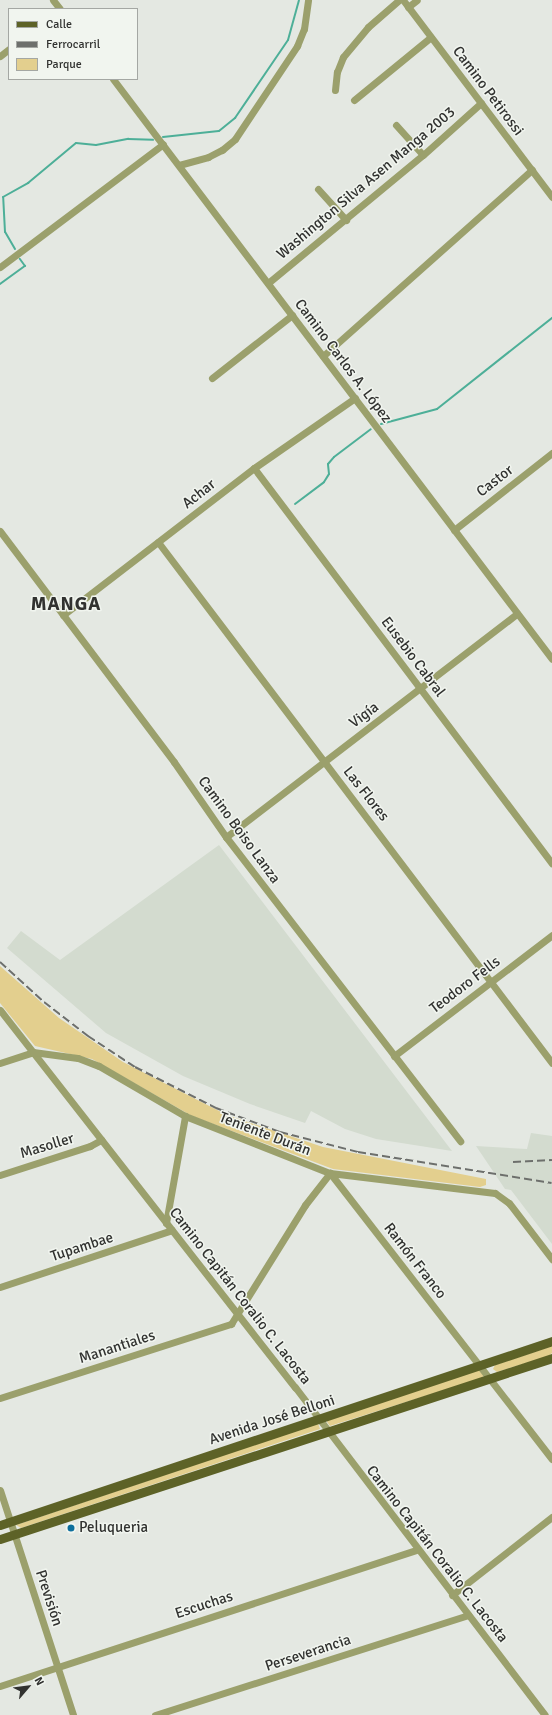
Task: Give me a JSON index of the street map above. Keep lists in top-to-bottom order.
{
  "streets": {
    "main road": ["Avenida José Belloni"],
    "street": [
      "Camino Petirossi",
      "Washington Silva Asen Manga 2003",
      "Camino Carlos A. López",
      "Castor",
      "Achar",
      "Eusebio Cabral",
      "Vigía",
      "Las Flores",
      "Camino Boiso Lanza",
      "Teodoro Fells",
      "Teniente Durán",
      "Masoller",
      "Tupambae",
      "Ramón Franco",
      "Camino Capitán Coralio C. Lacosta",
      "Manantiales",
      "Previsión",
      "Escuchas",
      "Perseverancia"
    ]
  },
  "crossings": [
    ["Camino Petirossi", "Washington Silva Asen Manga 2003"],
    ["Washington Silva Asen Manga 2003", "Camino Carlos A. López"],
    ["Camino Carlos A. López", "Castor"],
    ["Camino Carlos A. López", "Achar"],
    ["Camino Carlos A. López", "Vigía"],
    ["Achar", "Eusebio Cabral"],
    ["Achar", "Las Flores"],
    ["Achar", "Camino Boiso Lanza"],
    ["Eusebio Cabral", "Vigía"],
    ["Vigía", "Las Flores"],
    ["Vigía", "Camino Boiso Lanza"],
    ["Las Flores", "Teodoro Fells"],
    ["Camino Boiso Lanza", "Teodoro Fells"],
    ["Teniente Durán", "Ramón Franco"],
    ["Teniente Durán", "Camino Capitán Coralio C. Lacosta"],
    ["Masoller", "Camino Capitán Coralio C. Lacosta"],
    ["Tupambae", "Camino Capitán Coralio C. Lacosta"],
    ["Ramón Franco", "Avenida José Belloni"],
    ["Camino Capitán Coralio C. Lacosta", "Manantiales"],
    ["Camino Capitán Coralio C. Lacosta", "Avenida José Belloni"],
    ["Camino Capitán Coralio C. Lacosta", "Escuchas"],
    ["Camino Capitán Coralio C. Lacosta", "Perseverancia"],
    ["Avenida José Belloni", "Previsión"],
    ["Previsión", "Escuchas"]
  ],
  "districts": ["MANGA"],
  "places": ["Peluqueria"],
  "legend": ["Calle", "Ferrocarril", "Parque"],
  "north": "top right"
}
